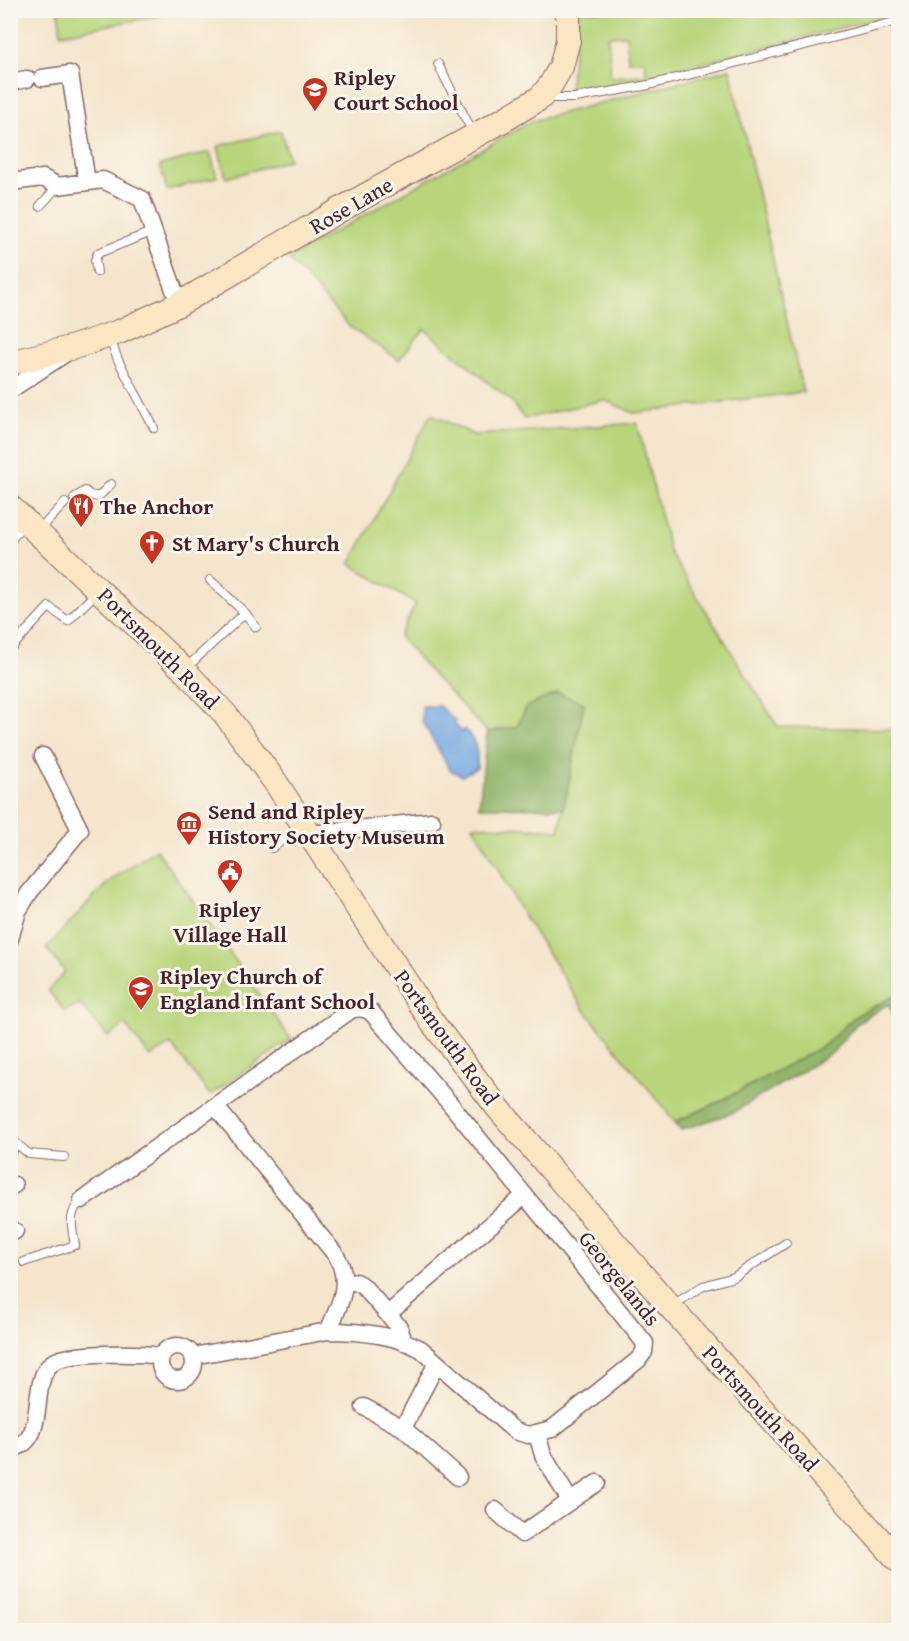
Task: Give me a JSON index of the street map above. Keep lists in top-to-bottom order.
{
  "streets": {
    "main road": ["Rose Lane", "Portsmouth Road"],
    "street": ["Georgelands"]
  },
  "places": {
    "school or university": ["Ripley Court School", "Ripley Church of England Infant School"],
    "restaurant": ["The Anchor"],
    "church": ["St Mary's Church"],
    "museum": ["Send and Ripley History Society Museum"],
    "public building": ["Ripley Village Hall"]
  }
}
